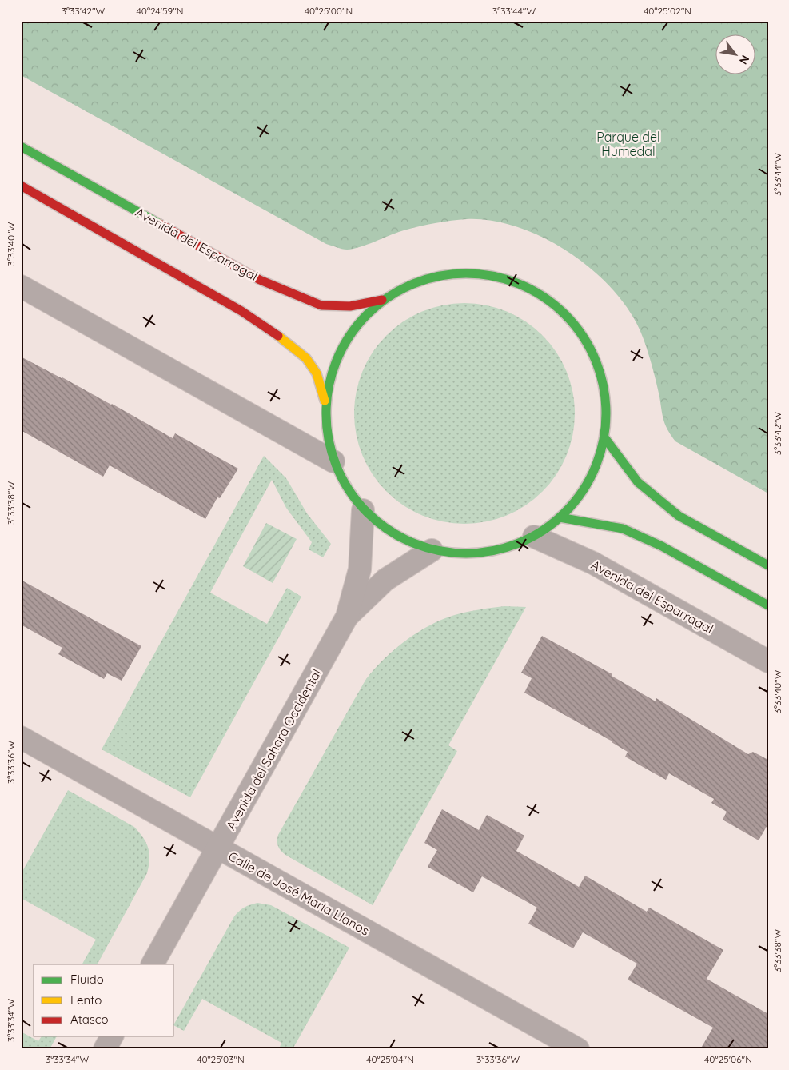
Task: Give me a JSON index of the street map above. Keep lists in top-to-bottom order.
{
  "streets": {
    "main road": ["Avenida del Esparragal"],
    "street": ["Avenida del Sahara Occidental", "Calle de José María Llanos"]
  },
  "crossings": [
    ["Avenida del Sahara Occidental", "Calle de José María Llanos"]
  ],
  "parks": ["Parque del Humedal"],
  "legend": ["Fluido", "Lento", "Atasco"],
  "north": "bottom right",
  "coordinates": [
    "3°33'42\"W",
    "40°24'59\"N",
    "40°25'00\"N",
    "3°33'44\"W",
    "40°25'02\"N",
    "3°33'40\"W",
    "3°33'38\"W",
    "3°33'36\"W",
    "3°33'34\"W",
    "40°25'03\"N",
    "40°25'04\"N",
    "40°25'06\"N"
  ]
}
